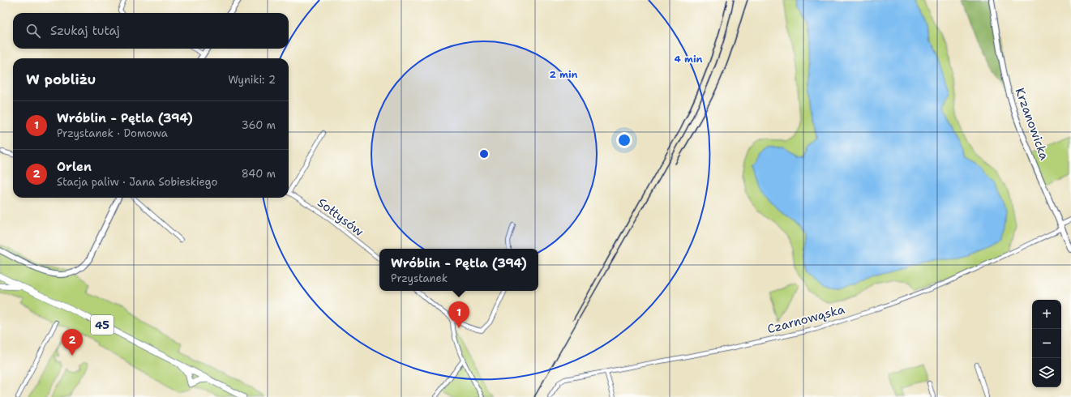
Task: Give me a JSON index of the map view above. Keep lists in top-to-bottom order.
{
  "streets": {
    "main road": ["45"],
    "street": ["Krzanowicka", "Sołtysów", "Czarnowąska"]
  },
  "crossings": [
    ["Krzanowicka", "Czarnowąska"]
  ],
  "page": {
    "search": "Szukaj tutaj",
    "heading": ["W pobliżu", "Wyniki: 2"],
    "list": [
      {
        "mark": "1",
        "name": "Wróblin - Pętla (394)",
        "note": "Przystanek · Domowa",
        "value": "360 m"
      },
      {
        "mark": "2",
        "name": "Orlen",
        "note": "Stacja paliw · Jana Sobieskiego",
        "value": "840 m"
      }
    ],
    "popup": ["Wróblin - Pętla (394)", "Przystanek"],
    "map_buttons": ["+", "−"],
    "pins": ["1", "2"]
  },
  "rings": ["4 min", "2 min"]
}
